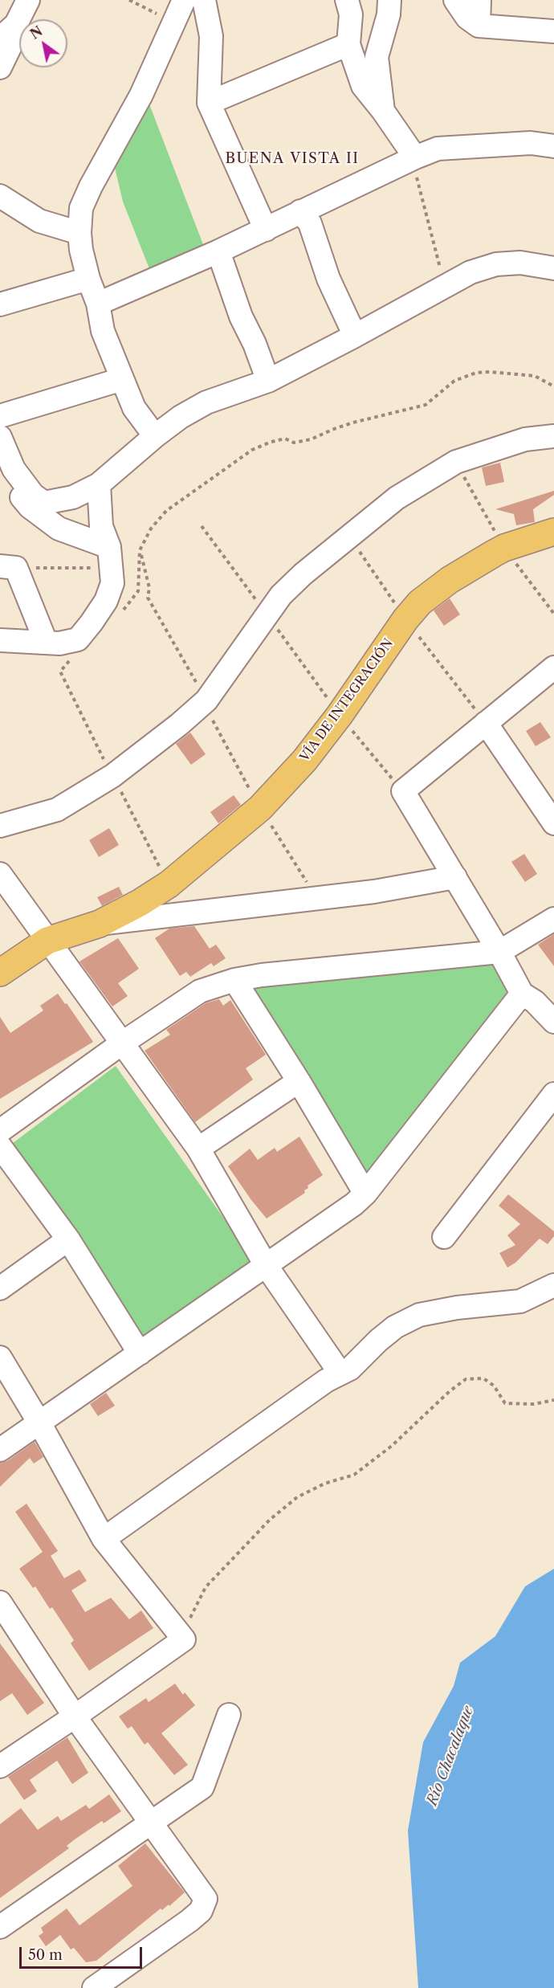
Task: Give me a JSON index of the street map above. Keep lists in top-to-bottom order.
{
  "streets": {
    "main road": ["VÍA DE INTEGRACIÓN"]
  },
  "districts": ["BUENA VISTA II"],
  "water": ["Río Chacalaque"],
  "scale_bar": "50 m",
  "north": "top left"
}
